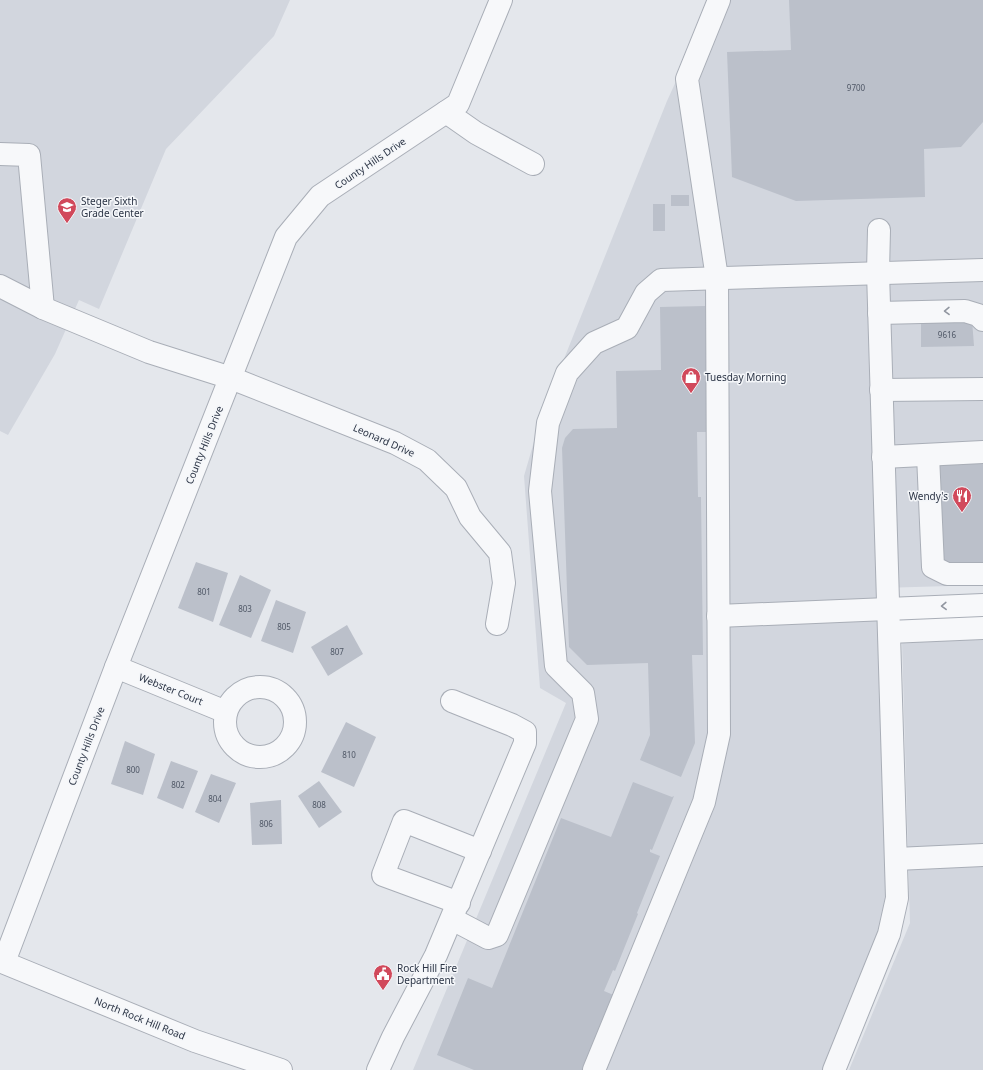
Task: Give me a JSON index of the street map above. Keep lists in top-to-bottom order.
{
  "streets": {
    "street": [
      "County Hills Drive",
      "Leonard Drive",
      "Webster Court",
      "North Rock Hill Road"
    ]
  },
  "crossings": [
    ["County Hills Drive", "Leonard Drive"],
    ["County Hills Drive", "Webster Court"],
    ["County Hills Drive", "North Rock Hill Road"]
  ],
  "places": {
    "school or university": ["Steger Sixth Grade Center"],
    "shop": ["Tuesday Morning"],
    "restaurant": ["Wendy's"],
    "public building": ["Rock Hill Fire Department"]
  },
  "house_numbers": [
    "9700",
    "9616",
    "801",
    "803",
    "805",
    "807",
    "810",
    "800",
    "802",
    "804",
    "808",
    "806"
  ]
}
